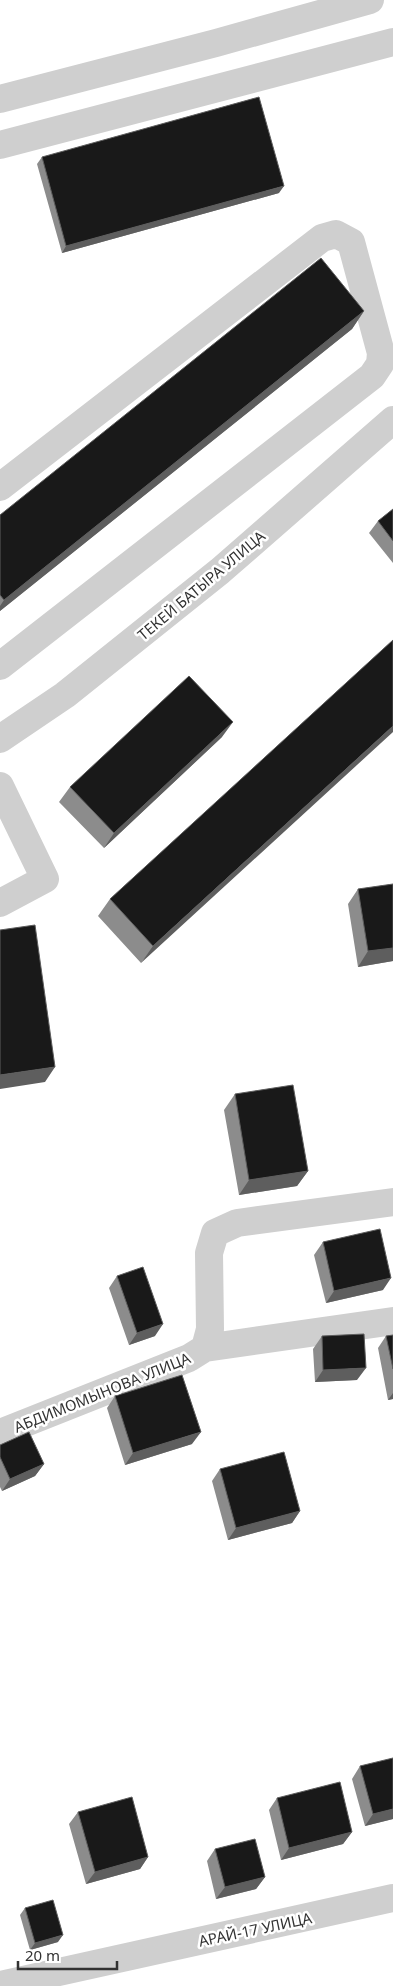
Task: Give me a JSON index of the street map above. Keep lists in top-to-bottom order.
{
  "streets": {
    "street": ["ТЕКЕЙ БАТЫРА УЛИЦА", "АБДИМОМЫНОВА УЛИЦА", "АРАЙ-17 УЛИЦА"]
  },
  "scale_bar": "20 m"
}
